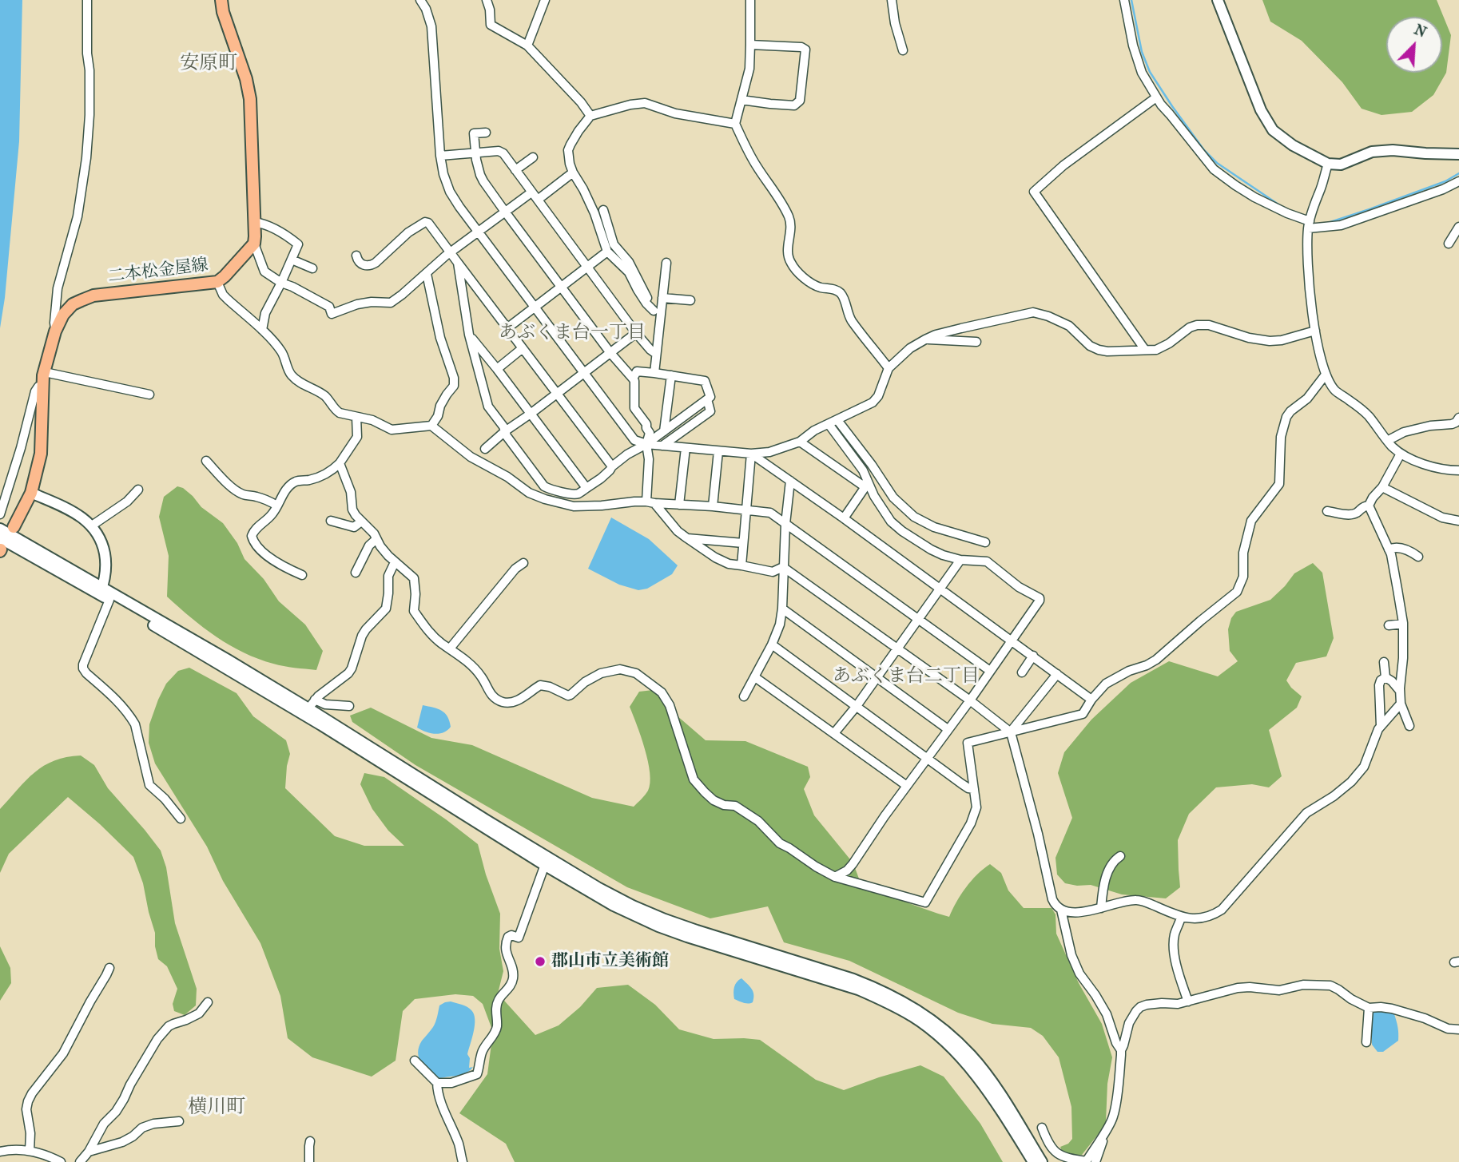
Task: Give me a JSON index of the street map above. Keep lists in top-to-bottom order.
{
  "streets": {
    "main road": ["二本松金屋線"]
  },
  "districts": [
    "安原町",
    "あぶくま台一丁目",
    "あぶくま台二丁目",
    "横川町"
  ],
  "places": ["郡山市立美術館"],
  "north": "top right"
}
